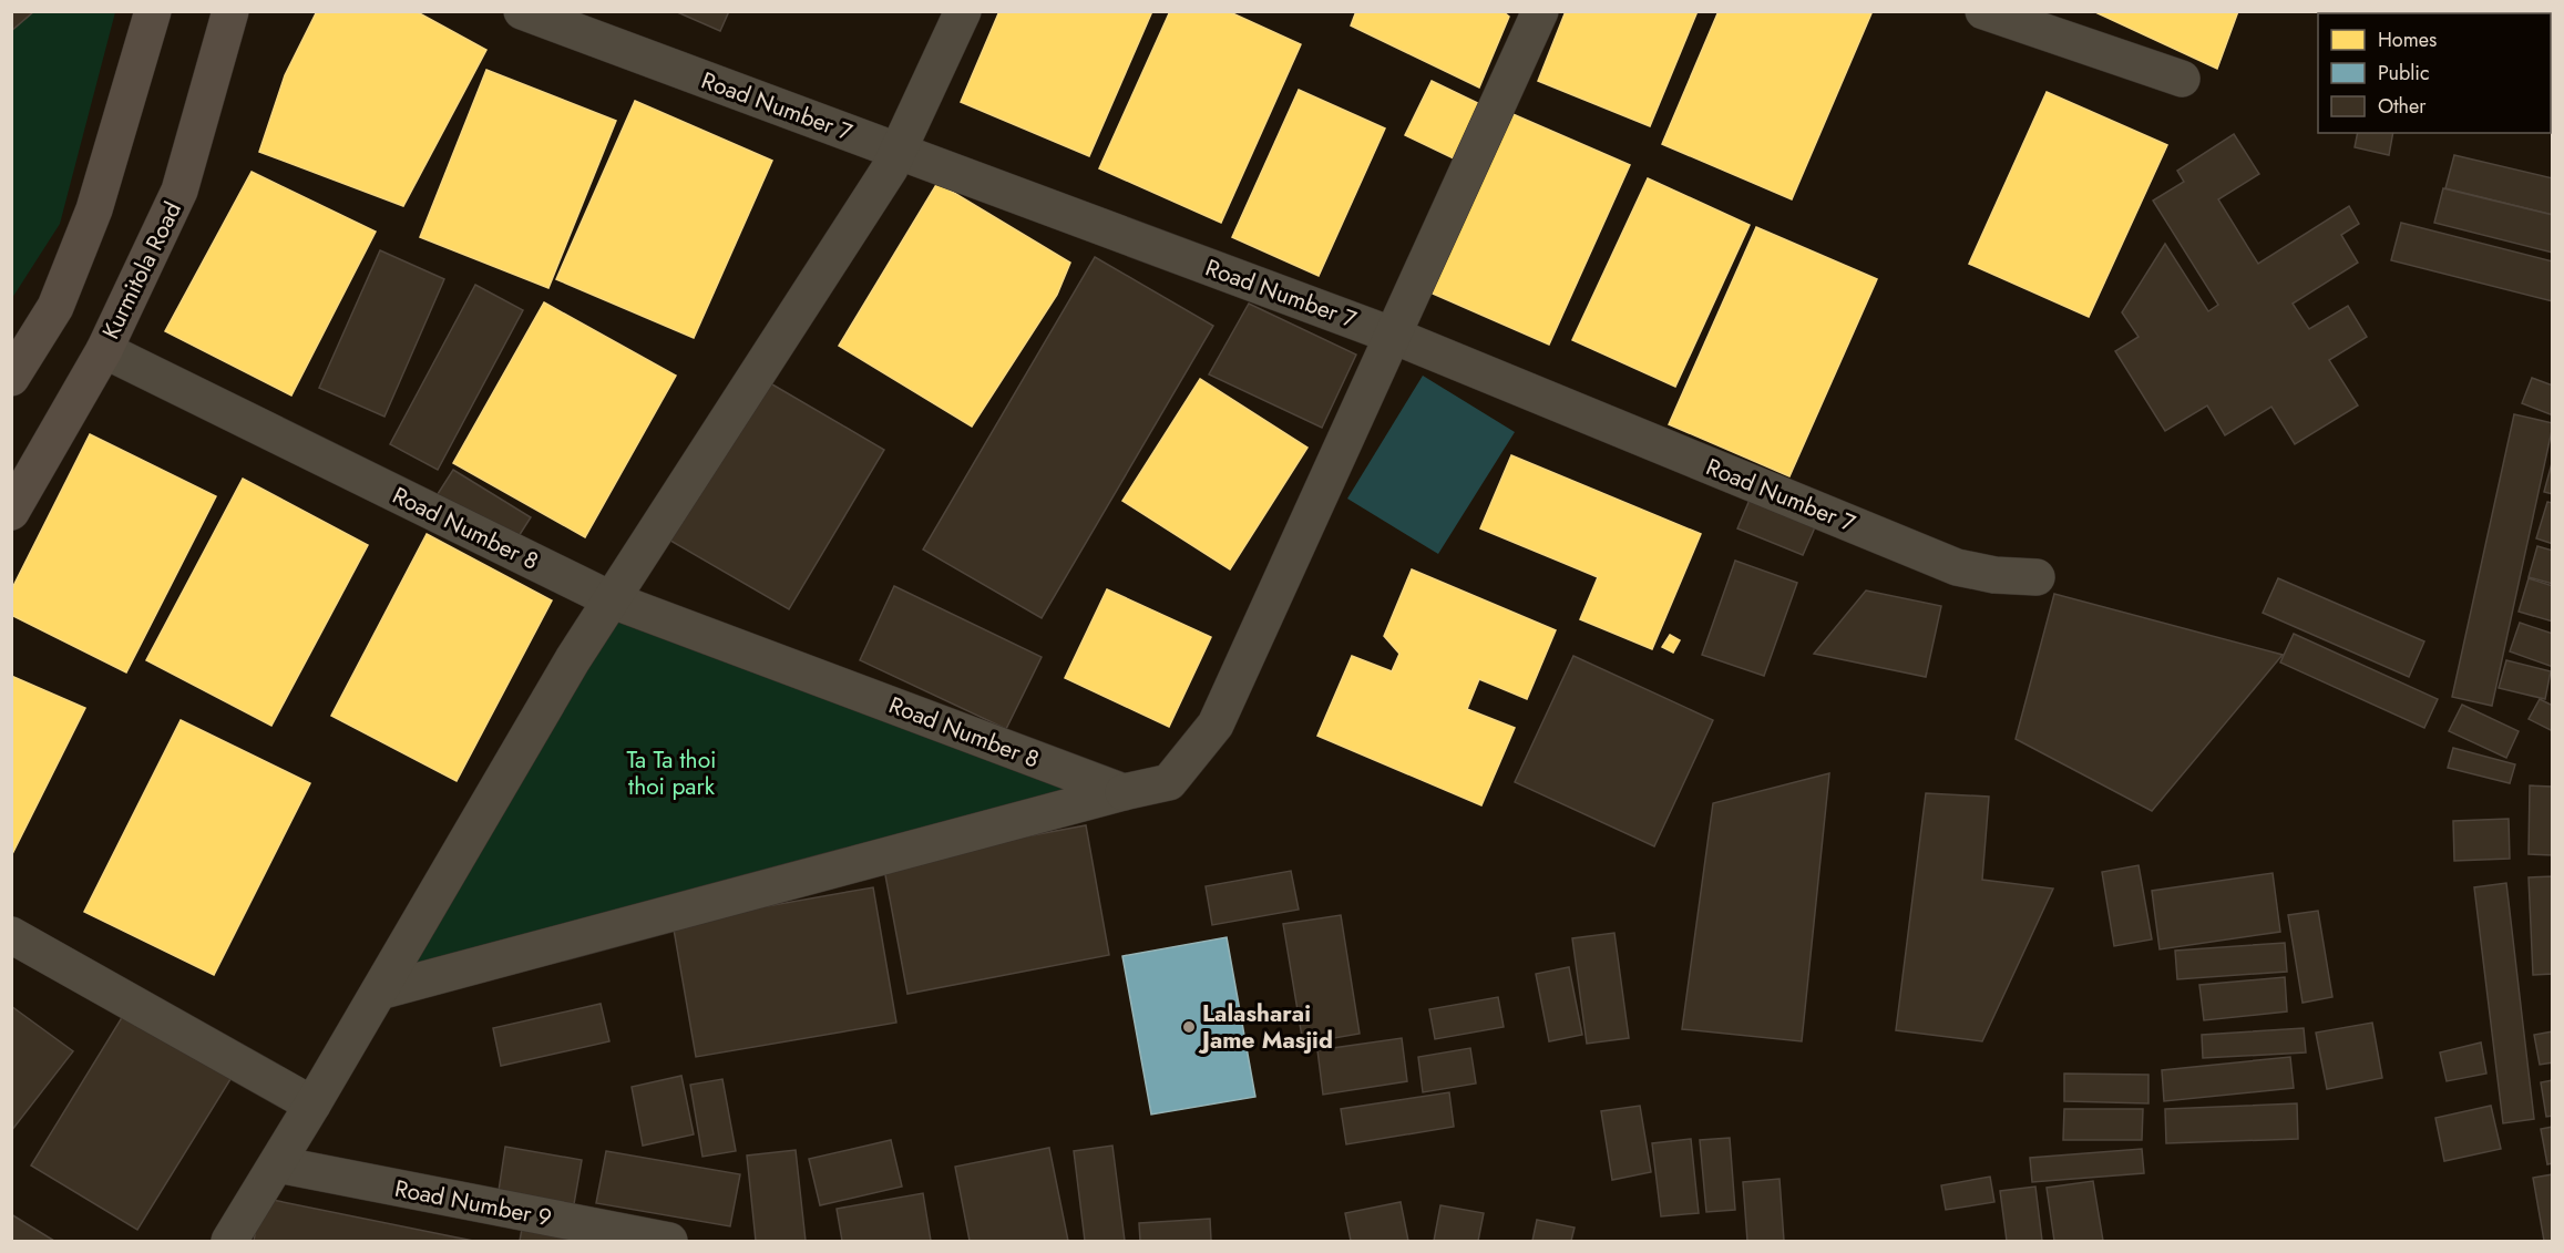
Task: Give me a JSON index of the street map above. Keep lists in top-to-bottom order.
{
  "streets": {
    "main road": ["Kurmitola Road"],
    "street": ["Road Number 7", "Road Number 8", "Road Number 9"]
  },
  "crossings": [
    ["Kurmitola Road", "Road Number 8"]
  ],
  "parks": ["Ta Ta thoi thoi park"],
  "places": ["Lalasharai Jame Masjid"],
  "legend": ["Homes", "Public", "Other"]
}
